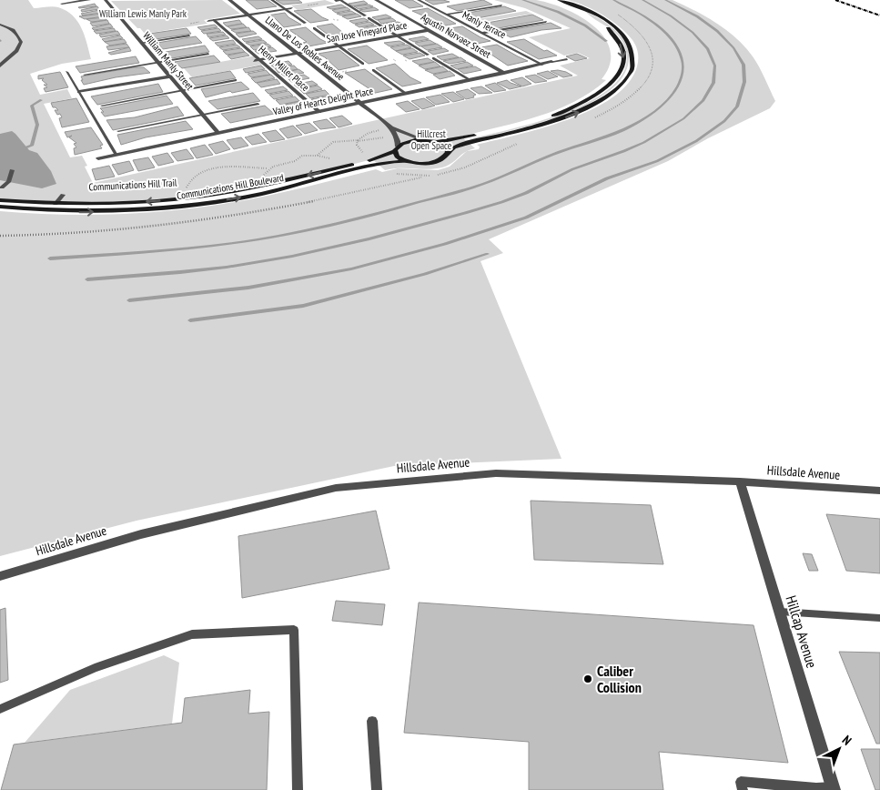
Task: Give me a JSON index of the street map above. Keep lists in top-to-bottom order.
{
  "streets": {
    "street": [
      "San Jose Vineyard Place",
      "Agustin Narvaez Street",
      "Llano De Los Robles Avenue",
      "William Manly Street",
      "Henry Miller Place",
      "Valley of Hearts Delight Place",
      "Communications Hill Boulevard",
      "Hillsdale Avenue",
      "Hillcap Avenue"
    ],
    "lane": ["Manly Terrace"],
    "path": ["Communications Hill Trail"]
  },
  "crossings": [
    ["Manly Terrace", "Valley of Hearts Delight Place"],
    ["San Jose Vineyard Place", "Agustin Narvaez Street"],
    ["San Jose Vineyard Place", "Llano De Los Robles Avenue"],
    ["San Jose Vineyard Place", "Henry Miller Place"],
    ["Agustin Narvaez Street", "Valley of Hearts Delight Place"],
    ["Llano De Los Robles Avenue", "Henry Miller Place"],
    ["Llano De Los Robles Avenue", "Valley of Hearts Delight Place"],
    ["Llano De Los Robles Avenue", "Communications Hill Boulevard"],
    ["William Manly Street", "Valley of Hearts Delight Place"],
    ["Henry Miller Place", "Valley of Hearts Delight Place"],
    ["Hillsdale Avenue", "Hillcap Avenue"]
  ],
  "parks": ["William Lewis Manly Park", "Hillcrest Open Space"],
  "places": ["Caliber Collision"],
  "north": "top right"
}
